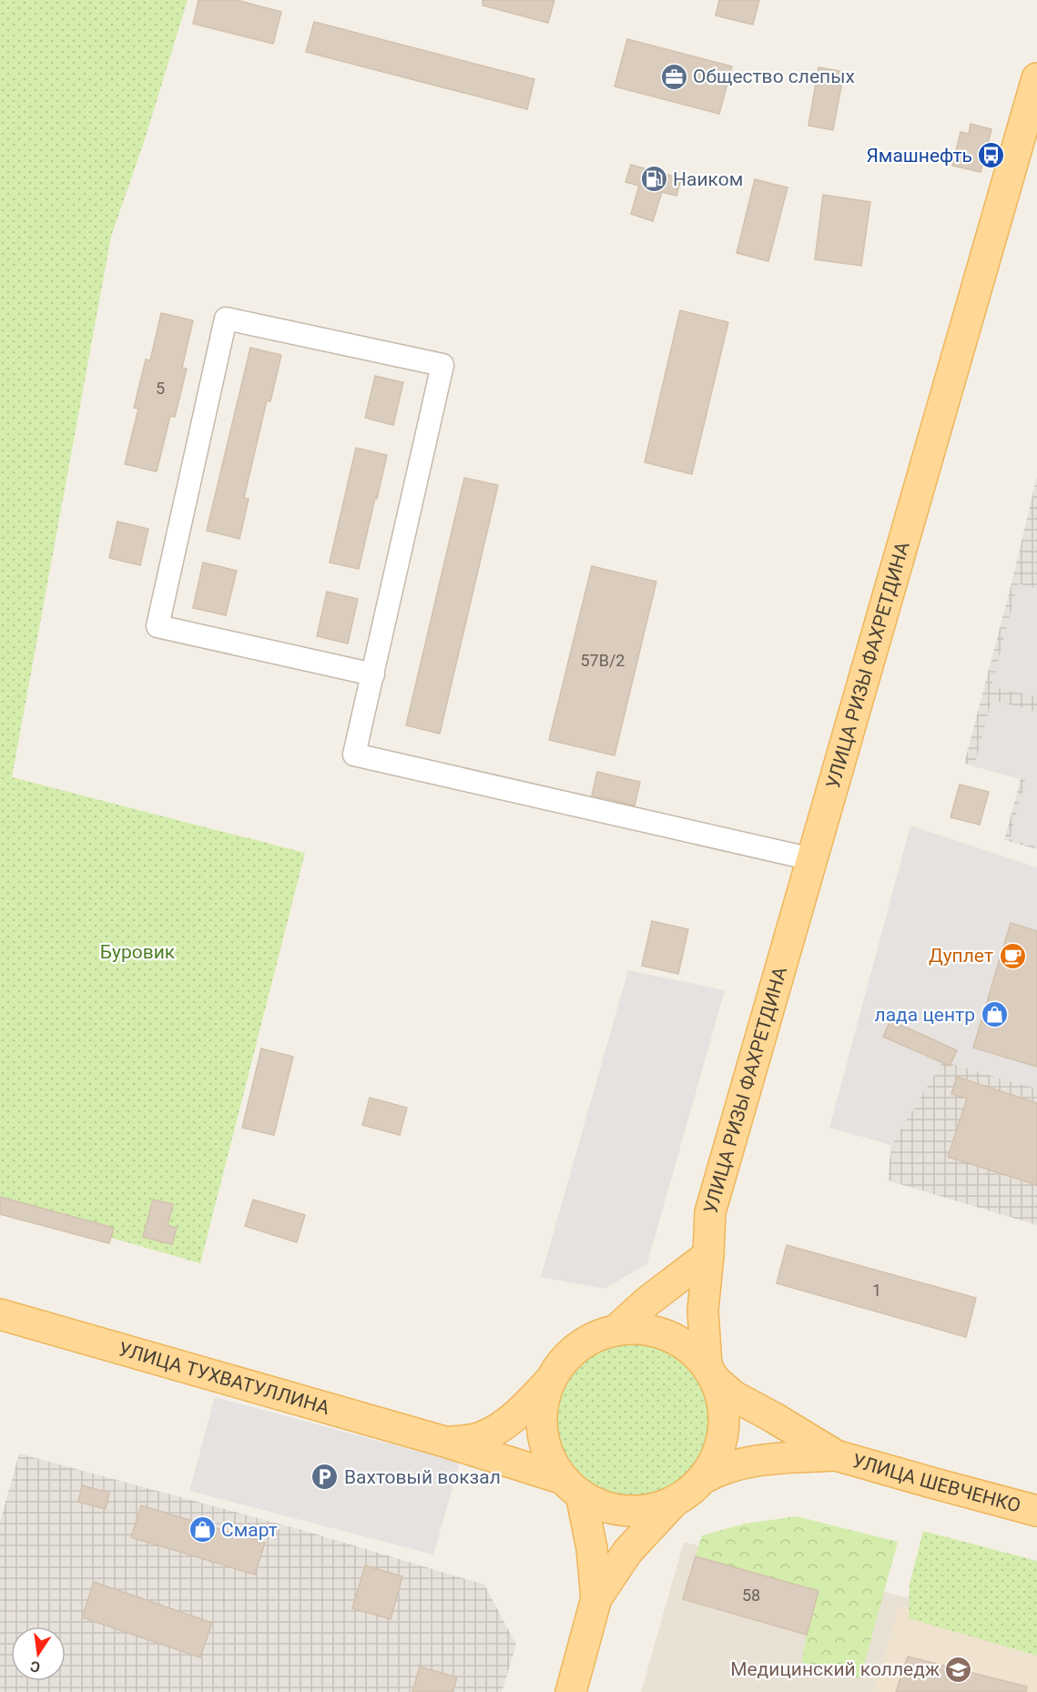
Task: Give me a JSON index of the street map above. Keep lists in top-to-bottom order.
{
  "streets": {
    "main road": ["УЛИЦА РИЗЫ ФАХРЕТДИНА", "УЛИЦА ТУХВАТУЛЛИНА", "УЛИЦА ШЕВЧЕНКО"]
  },
  "crossings": [
    ["УЛИЦА РИЗЫ ФАХРЕТДИНА", "УЛИЦА ТУХВАТУЛЛИНА"]
  ],
  "parks": ["Буровик"],
  "places": {
    "office": ["Общество слепых"],
    "bus stop": ["Ямашнефть"],
    "fuel station": ["Наиком"],
    "cafe": ["Дуплет"],
    "shop": ["лада центр", "Смарт"],
    "parking": ["Вахтовый вокзал"],
    "school or university": ["Медицинский колледж"]
  },
  "house_numbers": [
    "5",
    "57В/2",
    "1",
    "58"
  ],
  "north": "bottom"
}
